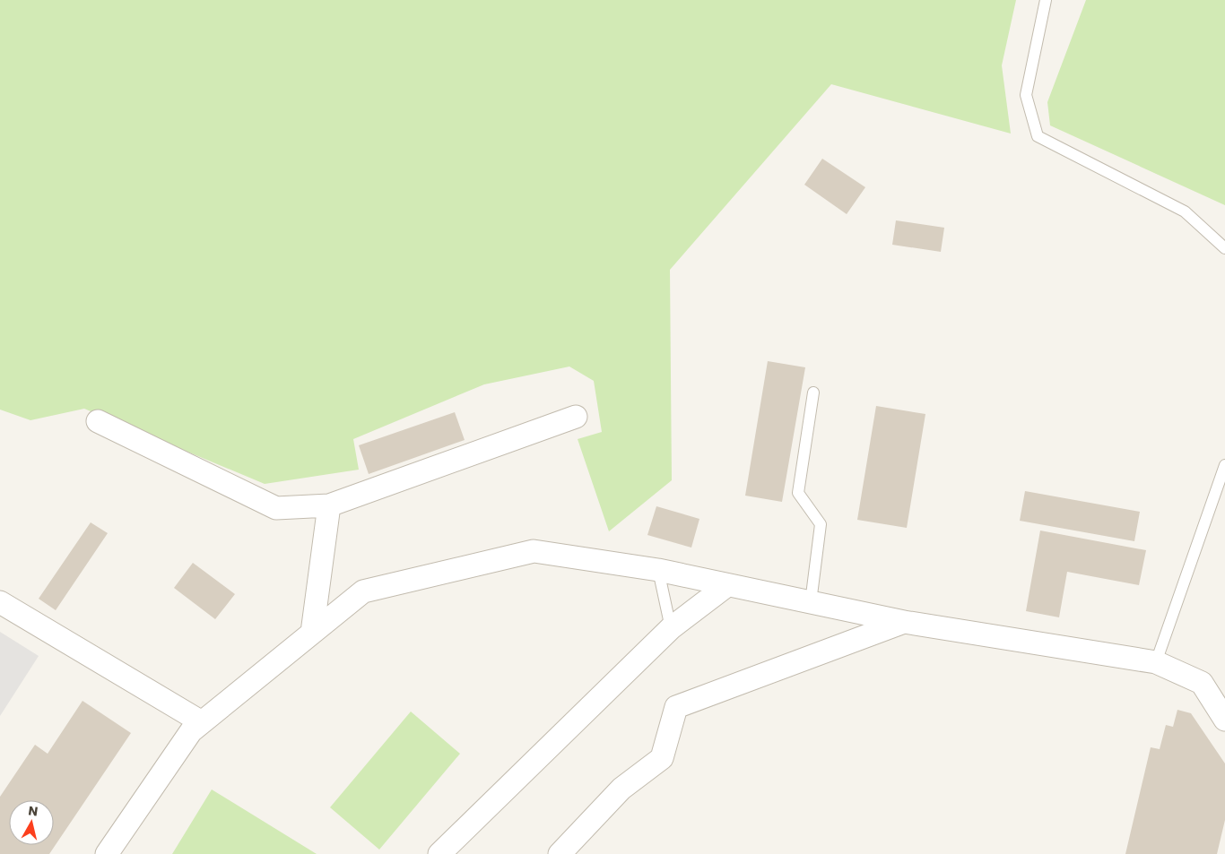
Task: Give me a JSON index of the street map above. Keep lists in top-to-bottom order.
{
  "north": "top"
}
